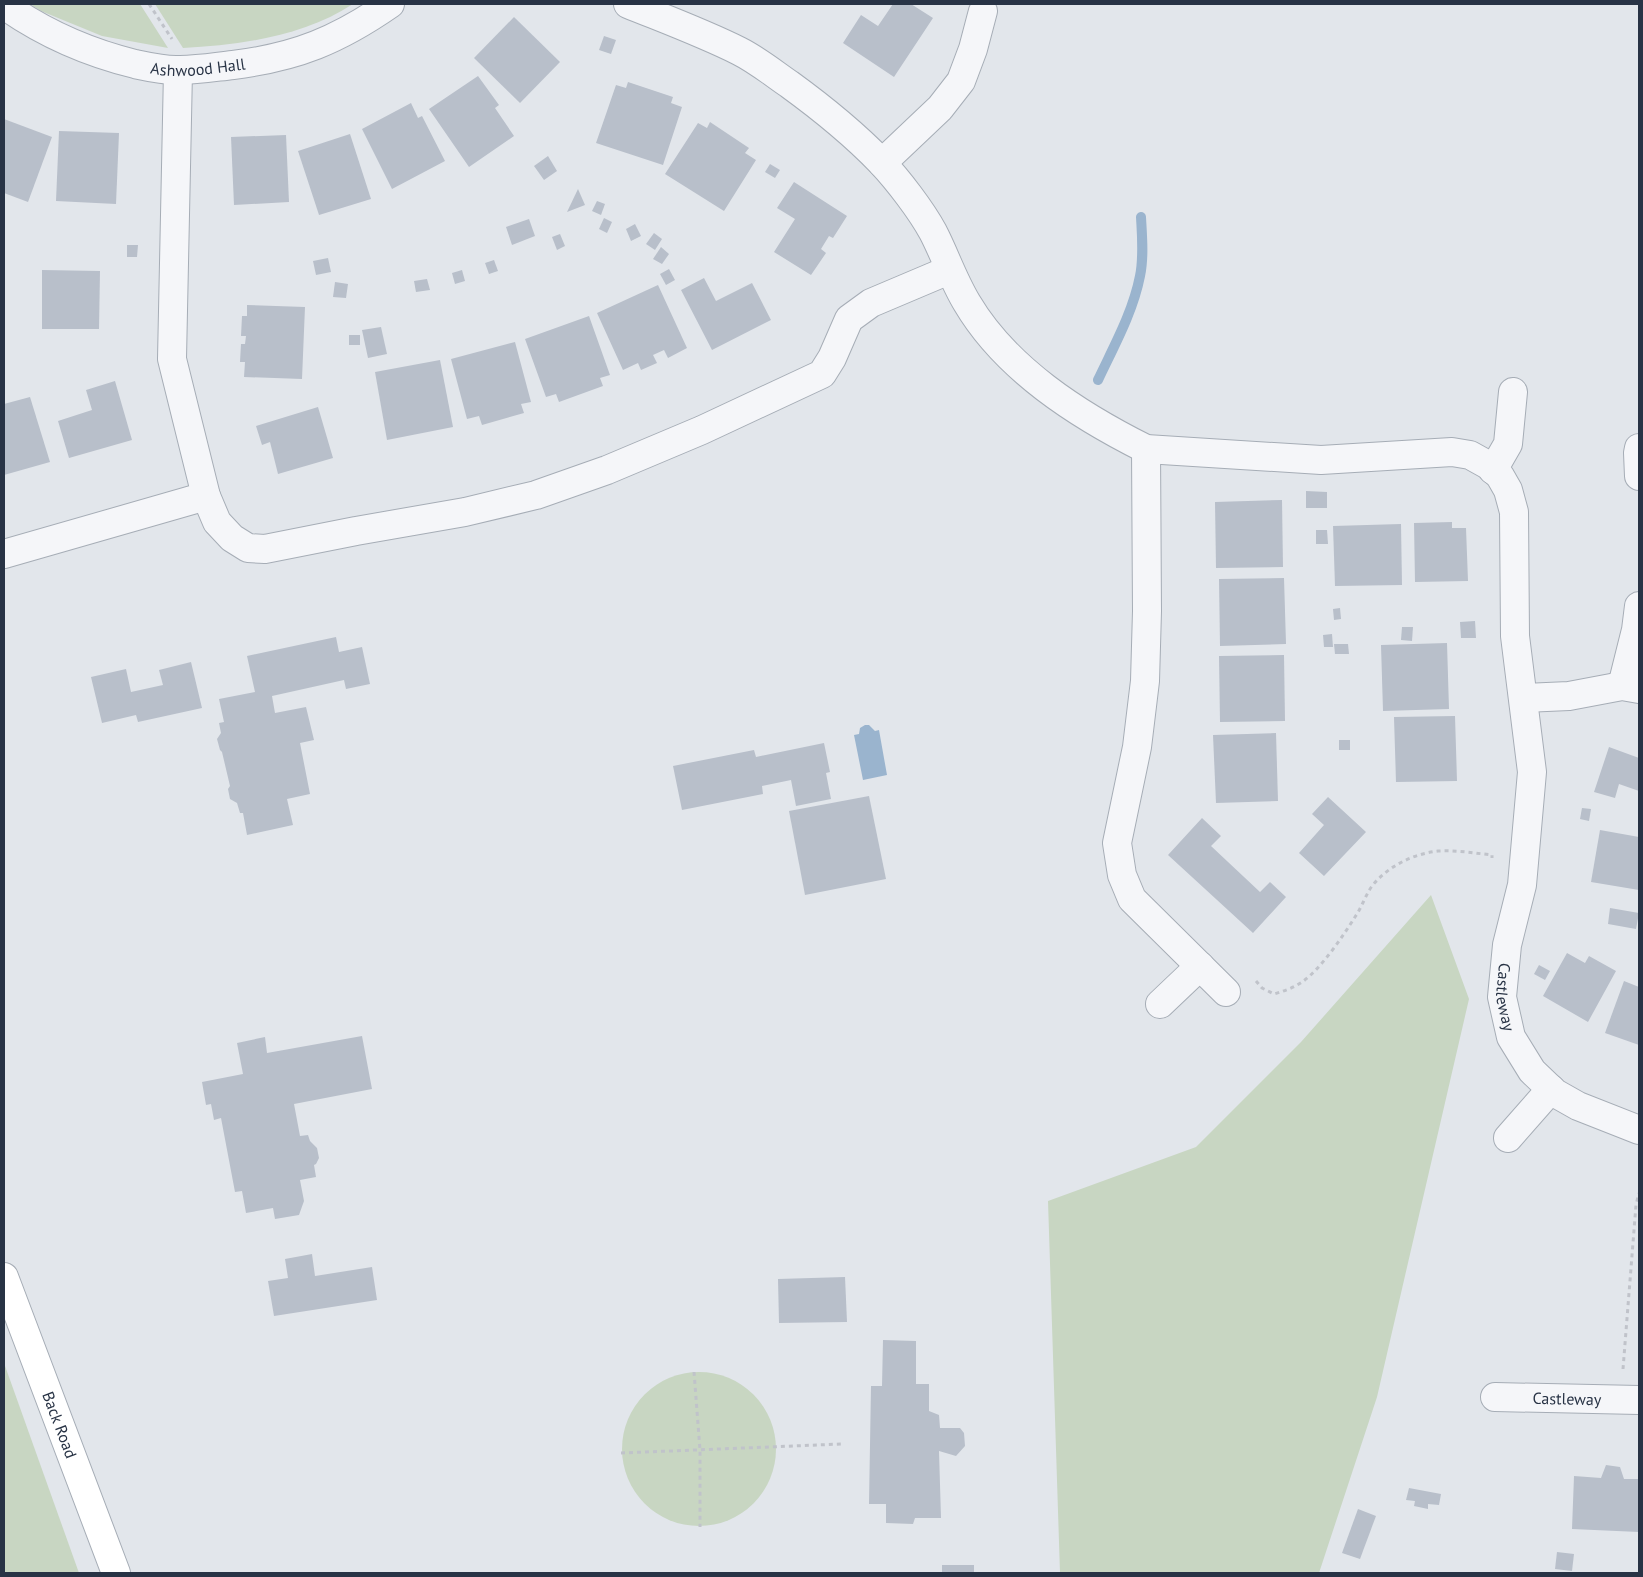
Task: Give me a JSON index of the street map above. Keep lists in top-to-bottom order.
{
  "streets": {
    "street": ["Ashwood Hall", "Castleway", "Back Road"]
  }
}
